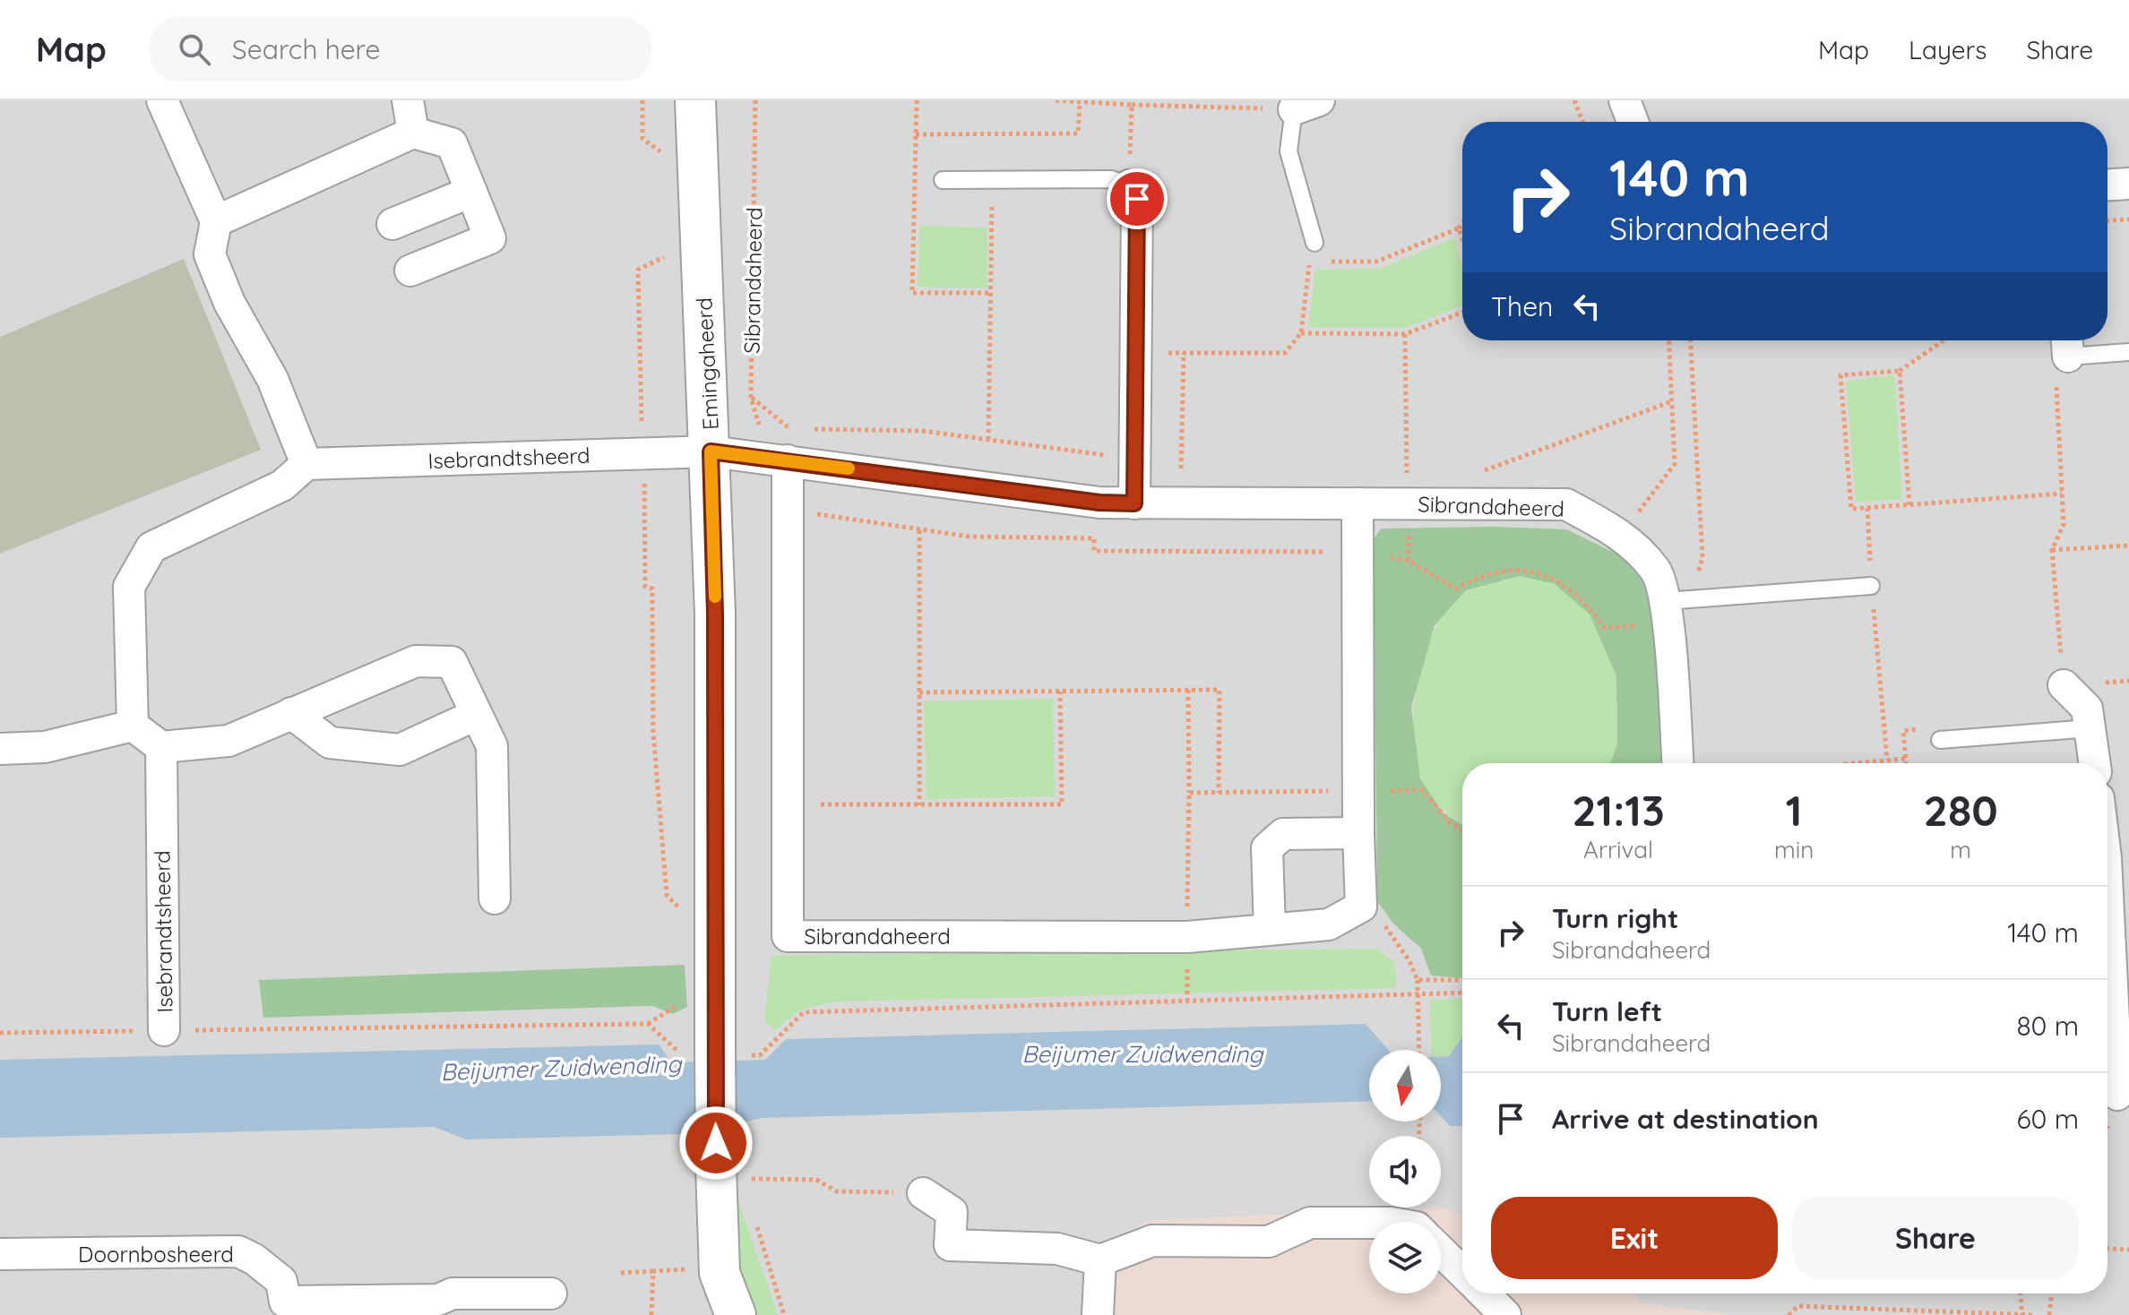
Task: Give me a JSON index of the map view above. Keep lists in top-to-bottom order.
{
  "streets": {
    "street": [
      "Sibrandaheerd",
      "Emingaheerd",
      "Isebrandtsheerd",
      "Doornbosheerd"
    ]
  },
  "crossings": [
    ["Sibrandaheerd", "Emingaheerd"],
    ["Sibrandaheerd", "Isebrandtsheerd"],
    ["Emingaheerd", "Isebrandtsheerd"]
  ],
  "water": ["Beijumer Zuidwending"],
  "north": "bottom",
  "page": {
    "header": "Map",
    "search": "Search here",
    "nav": ["Map", "Layers", "Share"],
    "turn": ["140 m", "Sibrandaheerd"],
    "then": "Then",
    "eta": [
      "21:13",
      "Arrival",
      "1",
      "min",
      "280",
      "m"
    ],
    "list": [
      {
        "name": "Turn right",
        "note": "Sibrandaheerd",
        "value": "140 m"
      },
      {
        "name": "Turn left",
        "note": "Sibrandaheerd",
        "value": "80 m"
      },
      {
        "name": "Arrive at destination",
        "value": "60 m"
      }
    ],
    "buttons": ["Exit", "Share"]
  }
}
